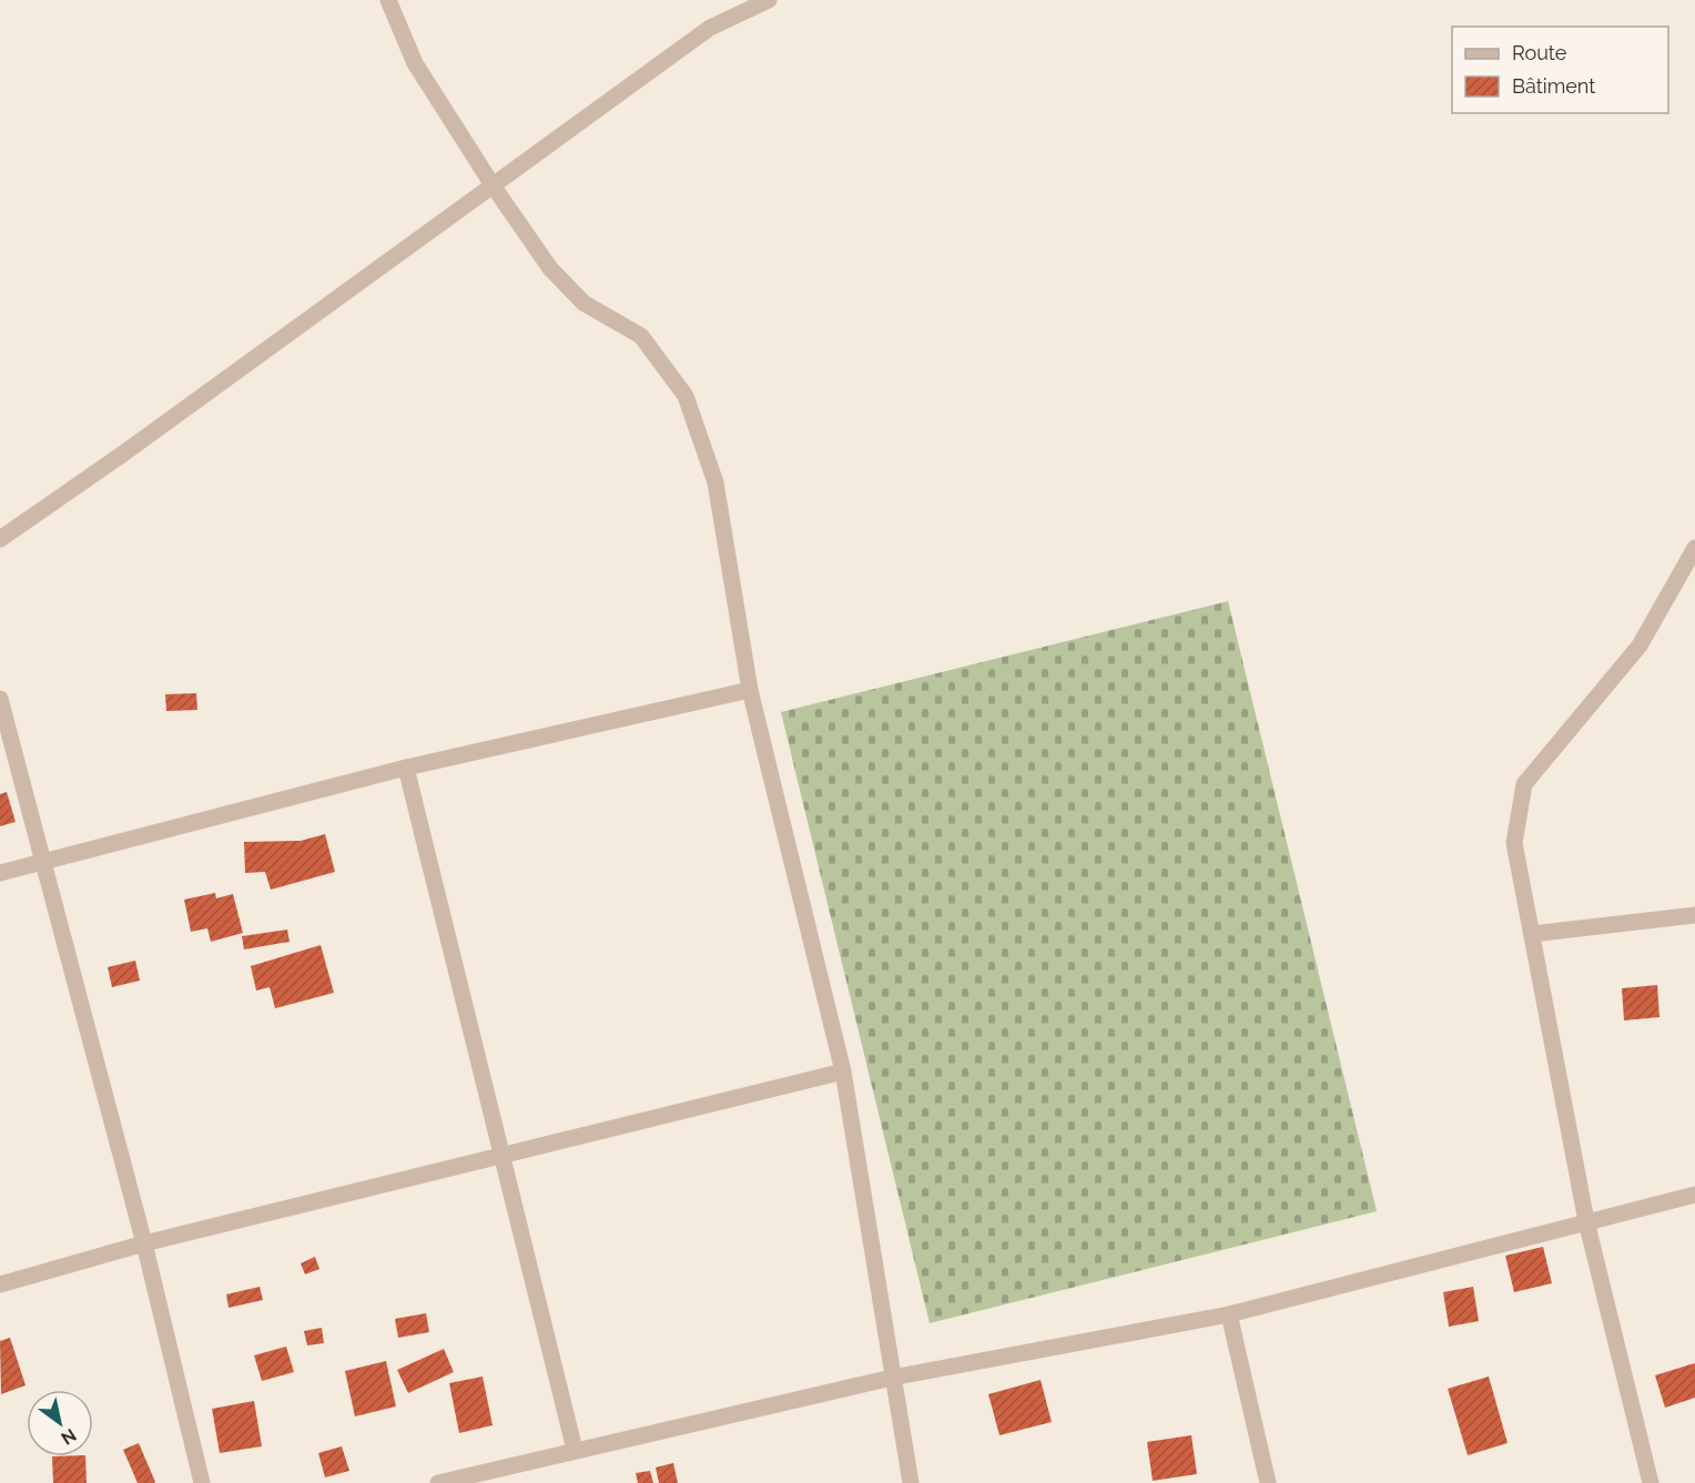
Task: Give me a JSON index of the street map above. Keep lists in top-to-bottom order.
{
  "legend": ["Route", "Bâtiment"],
  "north": "bottom right"
}
